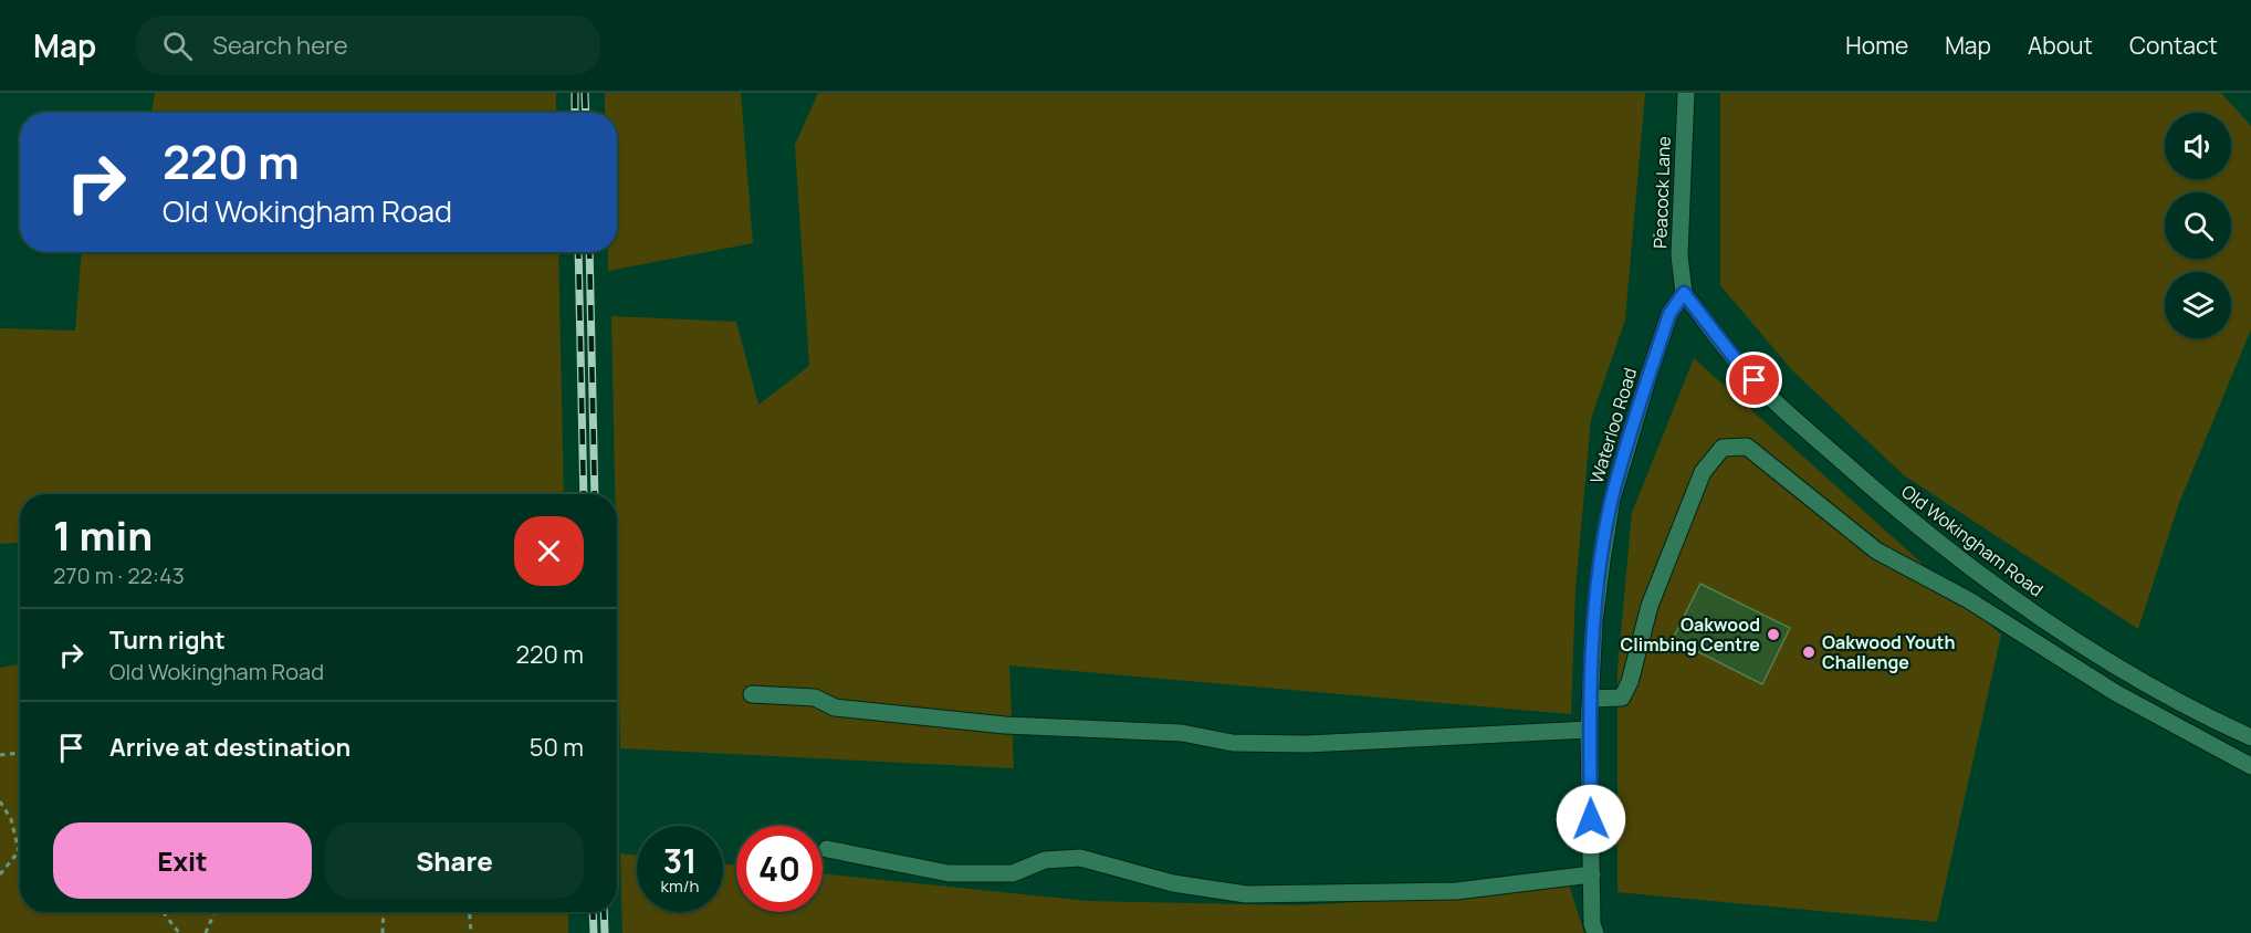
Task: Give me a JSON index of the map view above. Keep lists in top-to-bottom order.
{
  "streets": {
    "street": ["Peacock Lane", "Waterloo Road", "Old Wokingham Road"]
  },
  "crossings": [
    ["Peacock Lane", "Waterloo Road"],
    ["Peacock Lane", "Old Wokingham Road"],
    ["Waterloo Road", "Old Wokingham Road"]
  ],
  "places": ["Oakwood Climbing Centre", "Oakwood Youth Challenge"],
  "page": {
    "header": "Map",
    "search": "Search here",
    "nav": [
      "Home",
      "Map",
      "About",
      "Contact"
    ],
    "turn": ["220 m", "Old Wokingham Road"],
    "heading": ["1 min", "270 m · 22:43"],
    "list": [
      {
        "name": "Turn right",
        "note": "Old Wokingham Road",
        "value": "220 m"
      },
      {
        "name": "Arrive at destination",
        "value": "50 m"
      }
    ],
    "buttons": ["Exit", "Share"],
    "speed": "31 km/h",
    "limit": "40"
  }
}
